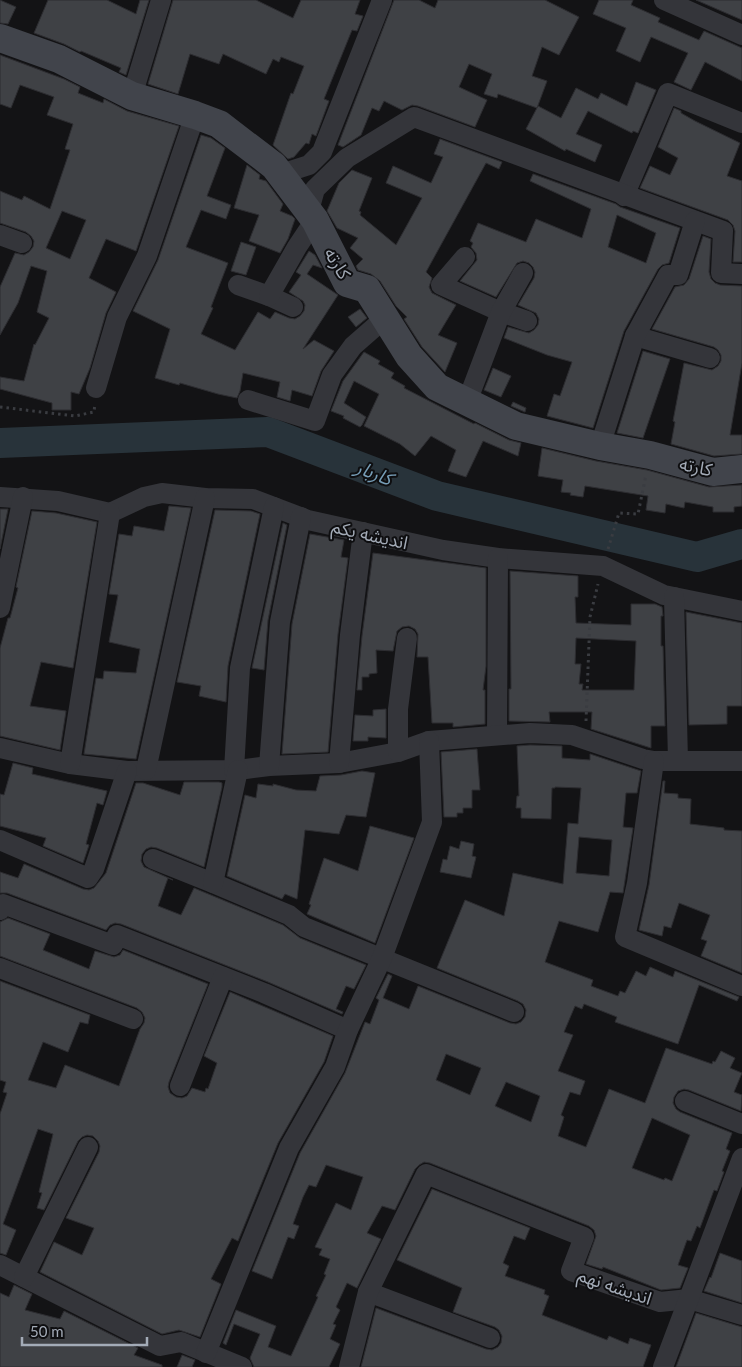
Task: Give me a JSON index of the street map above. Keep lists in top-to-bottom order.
{
  "streets": {
    "street": ["کارته", "اندیشه یکم", "اندیشه نهم"]
  },
  "water": ["کاربار"],
  "scale_bar": "50 m"
}
